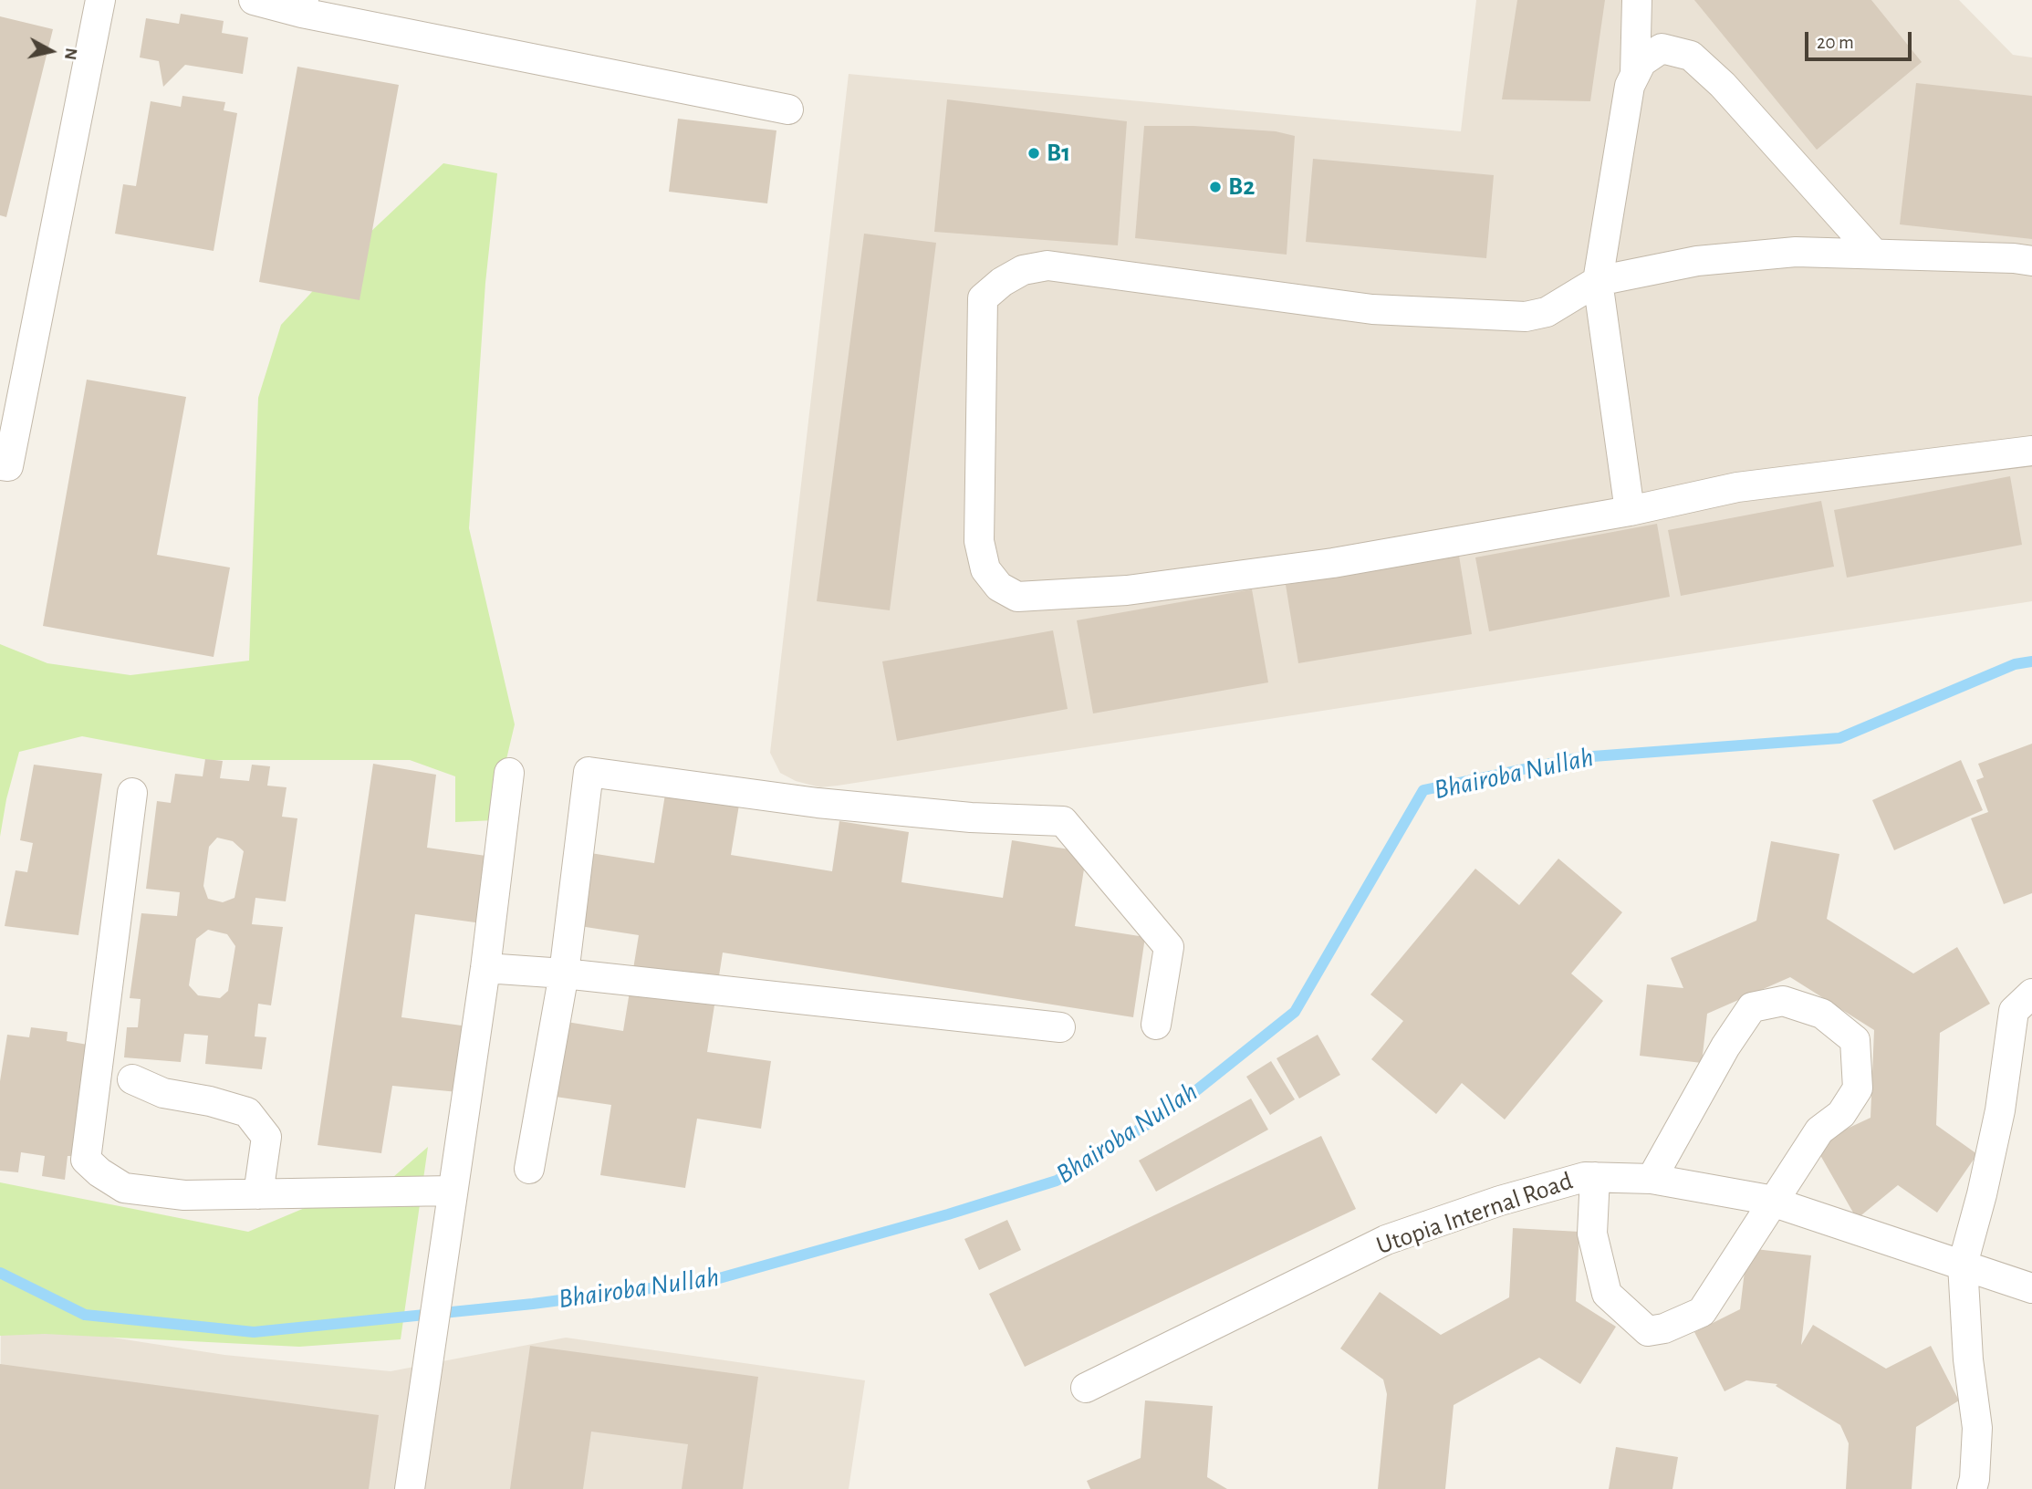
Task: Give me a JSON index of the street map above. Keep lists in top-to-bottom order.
{
  "streets": {
    "street": ["Utopia Internal Road"]
  },
  "water": ["Bhairoba Nullah"],
  "places": ["B1", "B2"],
  "scale_bar": "20 m",
  "north": "right"
}
